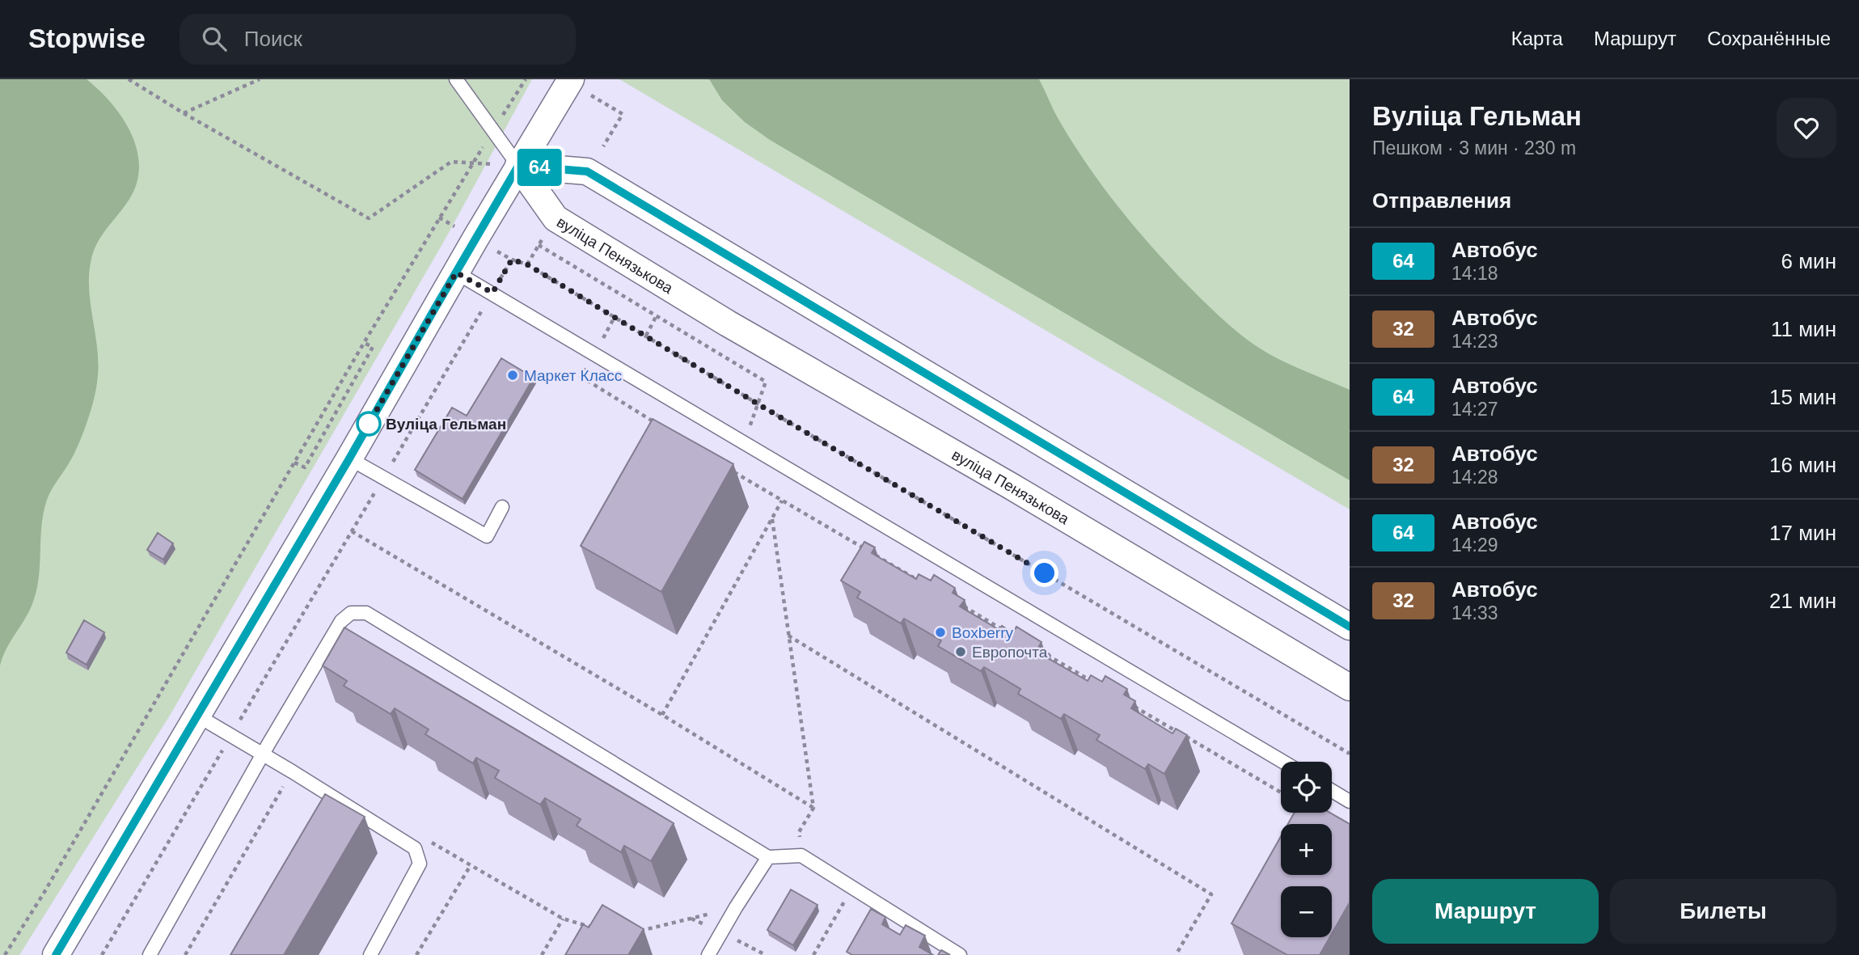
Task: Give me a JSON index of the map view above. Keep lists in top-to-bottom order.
{
  "streets": {
    "street": ["вуліца Пенязькова"]
  },
  "places": [
    "Маркет Класс",
    "Вуліца Гельман",
    "Boxberry",
    "Европочта"
  ],
  "lines": ["bus line 64"],
  "page": {
    "header": "Stopwise",
    "search": "Поиск",
    "nav": ["Карта", "Маршрут", "Сохранённые"],
    "on_map": "64",
    "heading": [
      ["Вуліца Гельман", "Пешком · 3 мин · 230 m"],
      "Отправления"
    ],
    "list": [
      {
        "mark": "64",
        "name": "Автобус",
        "note": "14:18",
        "value": "6 мин"
      },
      {
        "mark": "32",
        "name": "Автобус",
        "note": "14:23",
        "value": "11 мин"
      },
      {
        "mark": "64",
        "name": "Автобус",
        "note": "14:27",
        "value": "15 мин"
      },
      {
        "mark": "32",
        "name": "Автобус",
        "note": "14:28",
        "value": "16 мин"
      },
      {
        "mark": "64",
        "name": "Автобус",
        "note": "14:29",
        "value": "17 мин"
      },
      {
        "mark": "32",
        "name": "Автобус",
        "note": "14:33",
        "value": "21 мин"
      }
    ],
    "map_buttons": ["+", "−"],
    "buttons": ["Маршрут", "Билеты"]
  }
}
